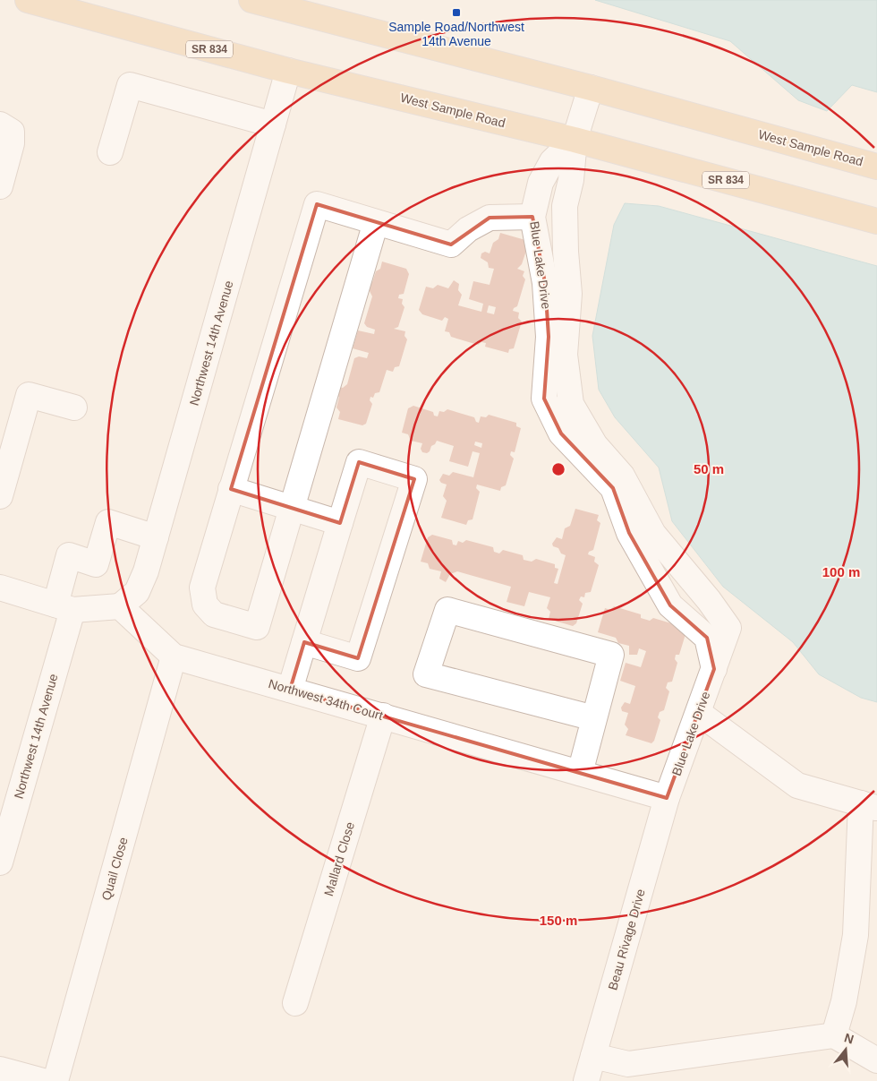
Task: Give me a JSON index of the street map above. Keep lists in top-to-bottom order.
{
  "streets": {
    "main road": ["SR 834", "West Sample Road"],
    "street": [
      "Blue Lake Drive",
      "Northwest 14th Avenue",
      "Northwest 34th Court",
      "Mallard Close",
      "Quail Close",
      "Beau Rivage Drive"
    ]
  },
  "crossings": [
    ["West Sample Road", "Blue Lake Drive"],
    ["West Sample Road", "Northwest 14th Avenue"],
    ["Blue Lake Drive", "Northwest 34th Court"],
    ["Blue Lake Drive", "Beau Rivage Drive"],
    ["Northwest 14th Avenue", "Northwest 34th Court"],
    ["Northwest 34th Court", "Mallard Close"],
    ["Northwest 34th Court", "Quail Close"],
    ["Northwest 34th Court", "Beau Rivage Drive"]
  ],
  "places": {
    "transit": ["Sample Road/Northwest 14th Avenue"]
  },
  "north": "top",
  "rings": ["50 m", "100 m", "150 m"]
}
